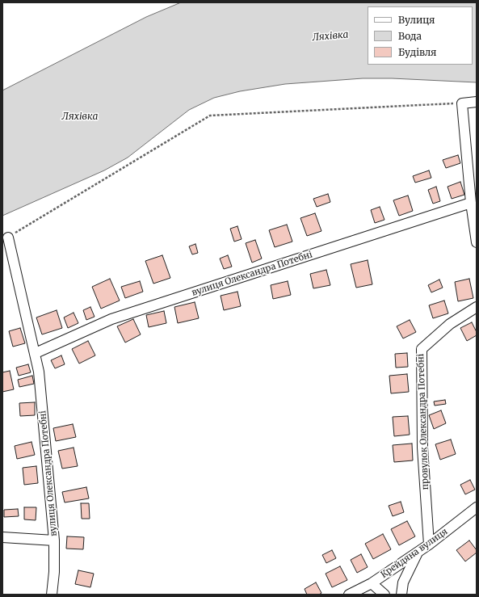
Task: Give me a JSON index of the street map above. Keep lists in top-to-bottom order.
{
  "streets": {
    "street": ["вулиця Олександра Потебні", "провулок Олександра Потебні", "Крейдяна вулиця"]
  },
  "crossings": [
    ["провулок Олександра Потебні", "Крейдяна вулиця"]
  ],
  "water": ["Ляхівка"],
  "legend": ["Вулиця", "Вода", "Будівля"]
}
